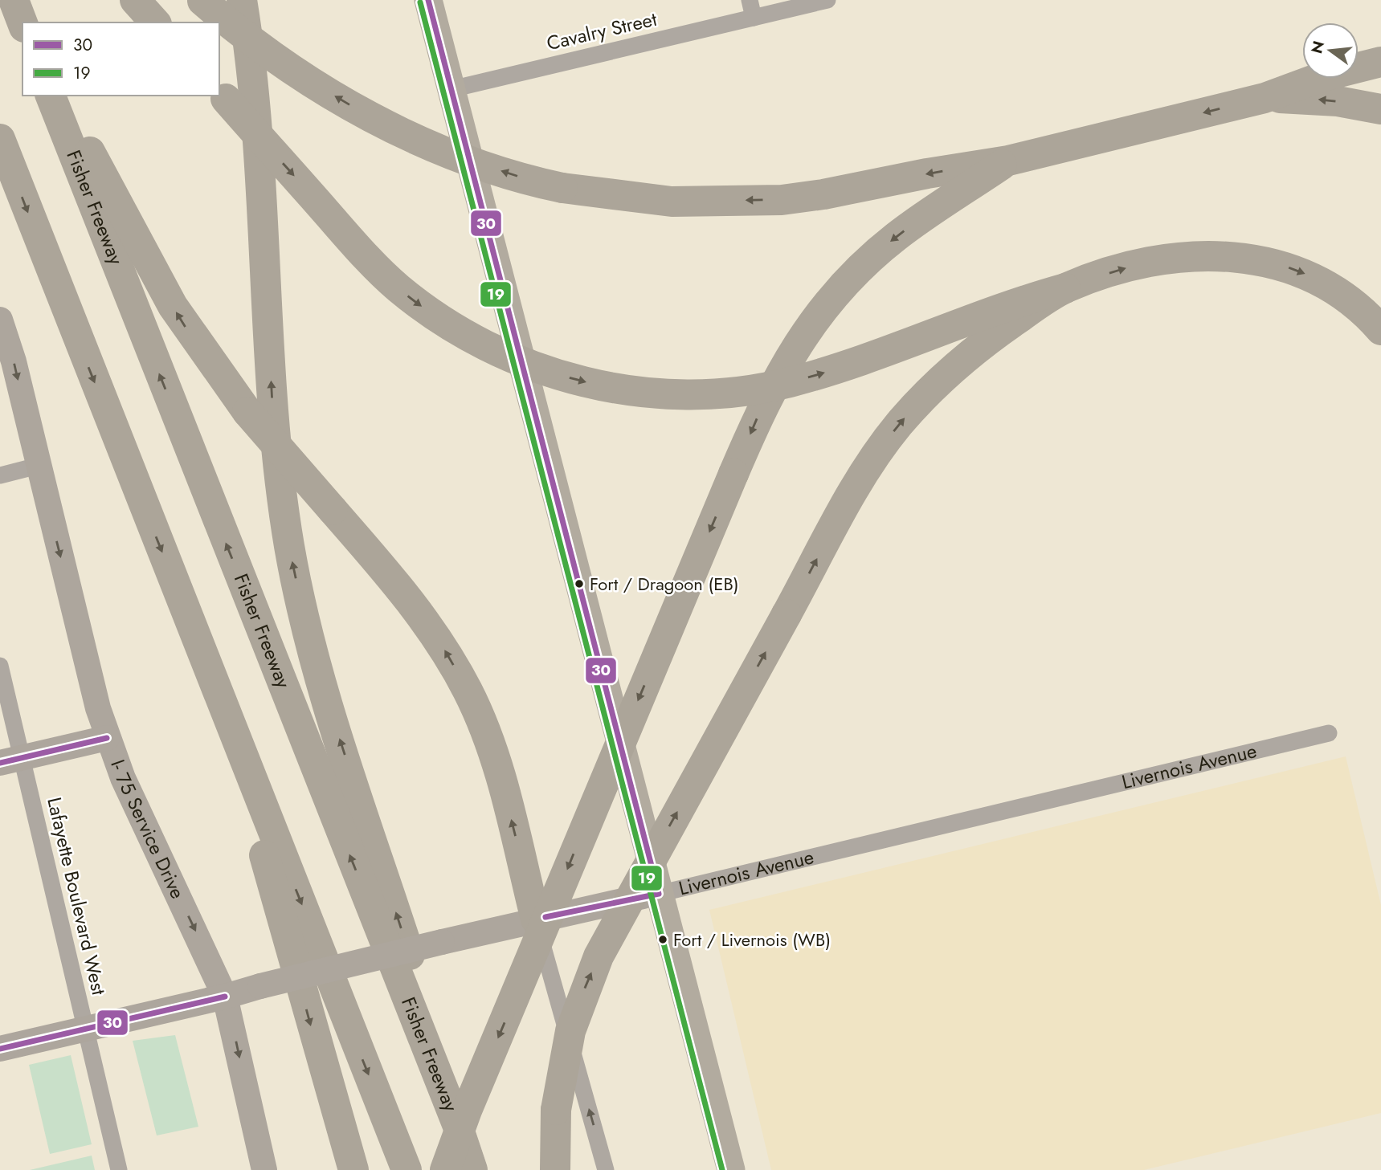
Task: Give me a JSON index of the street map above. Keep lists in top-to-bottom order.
{
  "streets": {
    "highway": ["Fisher Freeway"],
    "main road": ["Livernois Avenue", "I- 75 Service Drive"],
    "street": ["Cavalry Street", "Lafayette Boulevard West"]
  },
  "crossings": [
    ["Livernois Avenue", "I- 75 Service Drive"],
    ["Livernois Avenue", "Lafayette Boulevard West"]
  ],
  "one_way": ["I- 75 Service Drive"],
  "places": ["Fort / Dragoon (EB)", "Fort / Livernois (WB)"],
  "lines": ["transit line 30", "transit line 19"],
  "legend": ["30", "19"],
  "north": "left"
}
